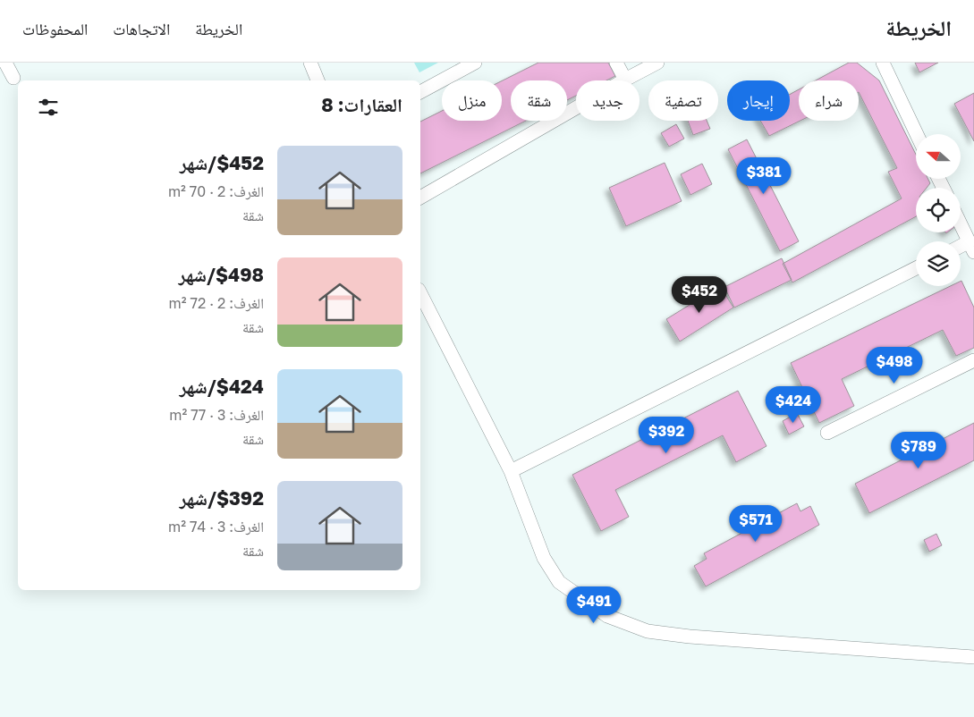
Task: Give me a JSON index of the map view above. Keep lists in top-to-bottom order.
{
  "north": "left",
  "page": {
    "header": "الخريطة",
    "nav": ["الخريطة", "الاتجاهات", "المحفوظات"],
    "chip": [
      "شراء",
      "إيجار",
      "تصفية",
      "جديد",
      "شقة",
      "منزل"
    ],
    "heading": "العقارات: 8",
    "list": [
      {
        "name": "$452/شهر",
        "note": "الغرف: 2 · 70 m² · شقة"
      },
      {
        "name": "$498/شهر",
        "note": "الغرف: 2 · 72 m² · شقة"
      },
      {
        "name": "$424/شهر",
        "note": "الغرف: 3 · 77 m² · شقة"
      },
      {
        "name": "$392/شهر",
        "note": "الغرف: 3 · 74 m² · شقة"
      }
    ],
    "price": [
      "$381",
      "$452",
      "$498",
      "$424",
      "$392",
      "$789",
      "$571",
      "$491"
    ]
  }
}
